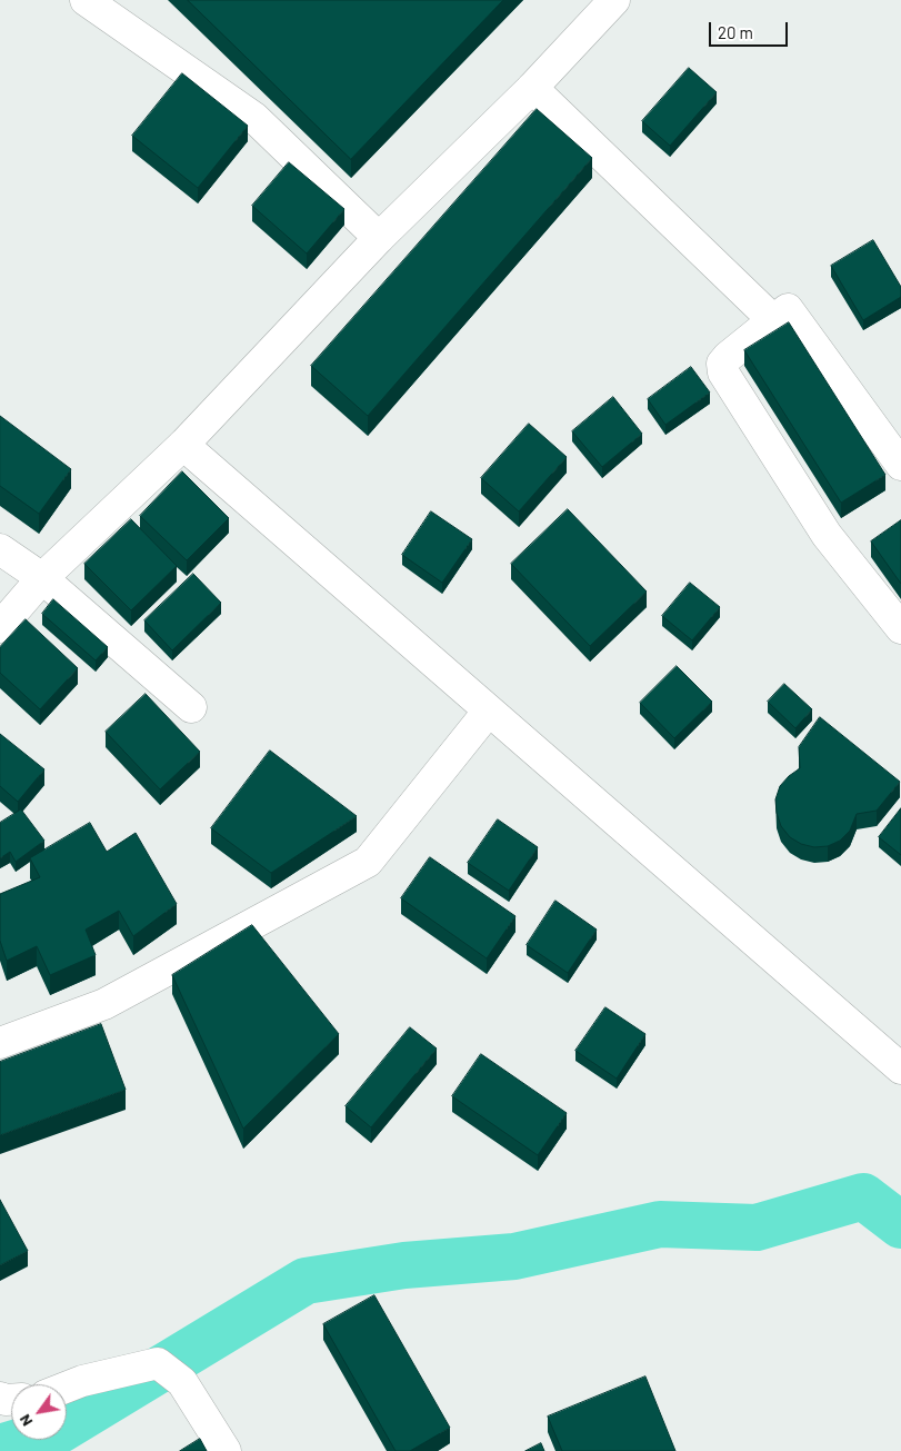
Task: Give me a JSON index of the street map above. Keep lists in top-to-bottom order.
{
  "scale_bar": "20 m",
  "north": "bottom left"
}
